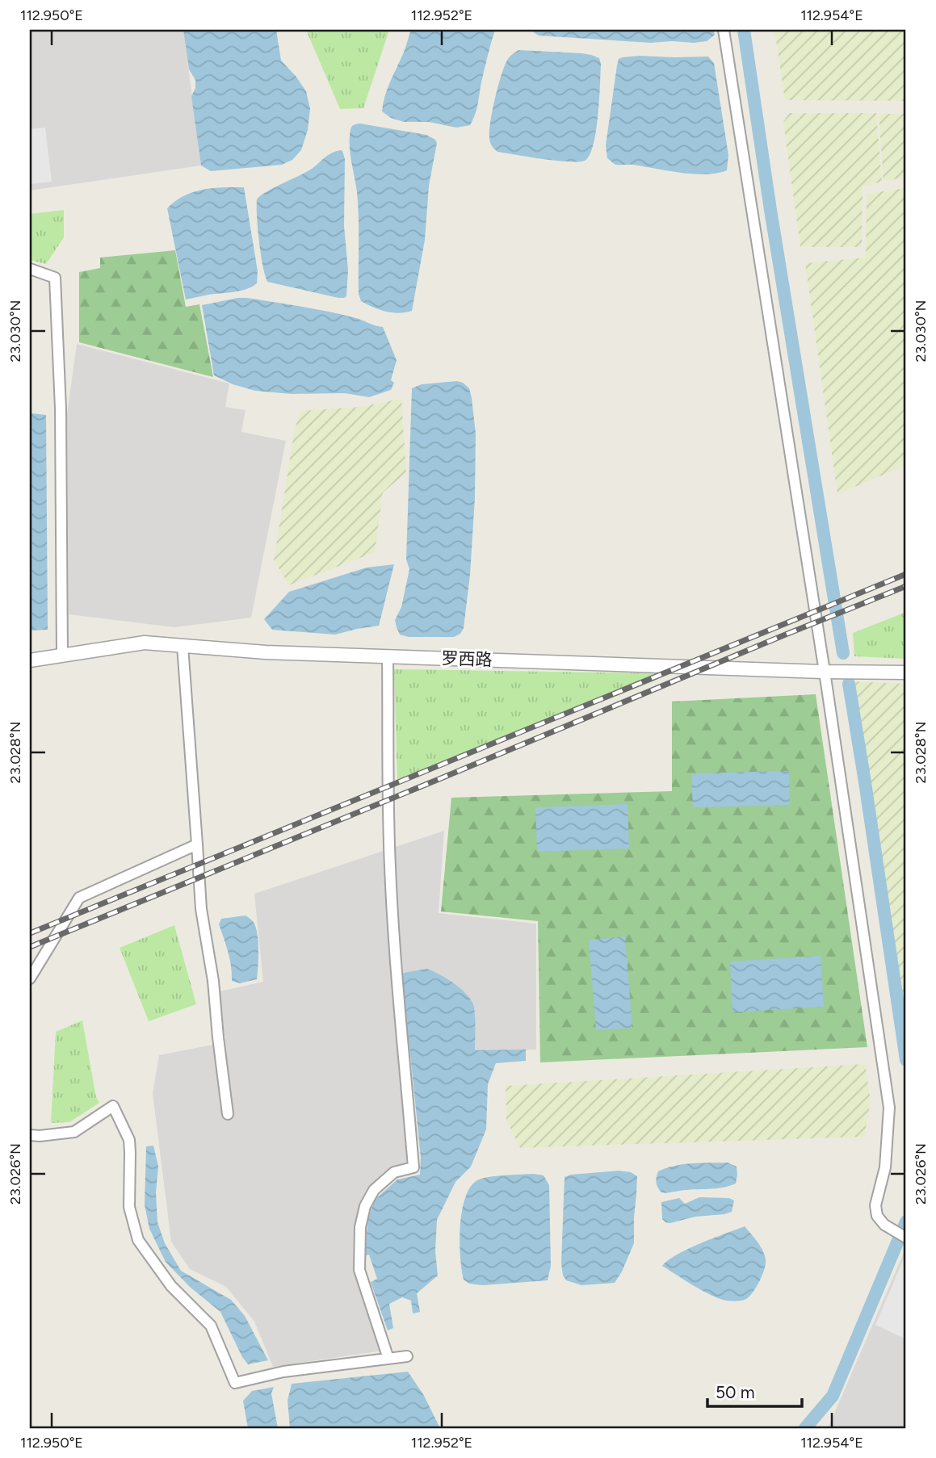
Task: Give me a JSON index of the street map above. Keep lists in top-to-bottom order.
{
  "streets": {
    "street": ["罗西路"]
  },
  "scale_bar": "50 m",
  "coordinates": [
    "112.950°E",
    "112.952°E",
    "112.954°E",
    "23.030°N",
    "23.028°N",
    "23.026°N"
  ]
}
